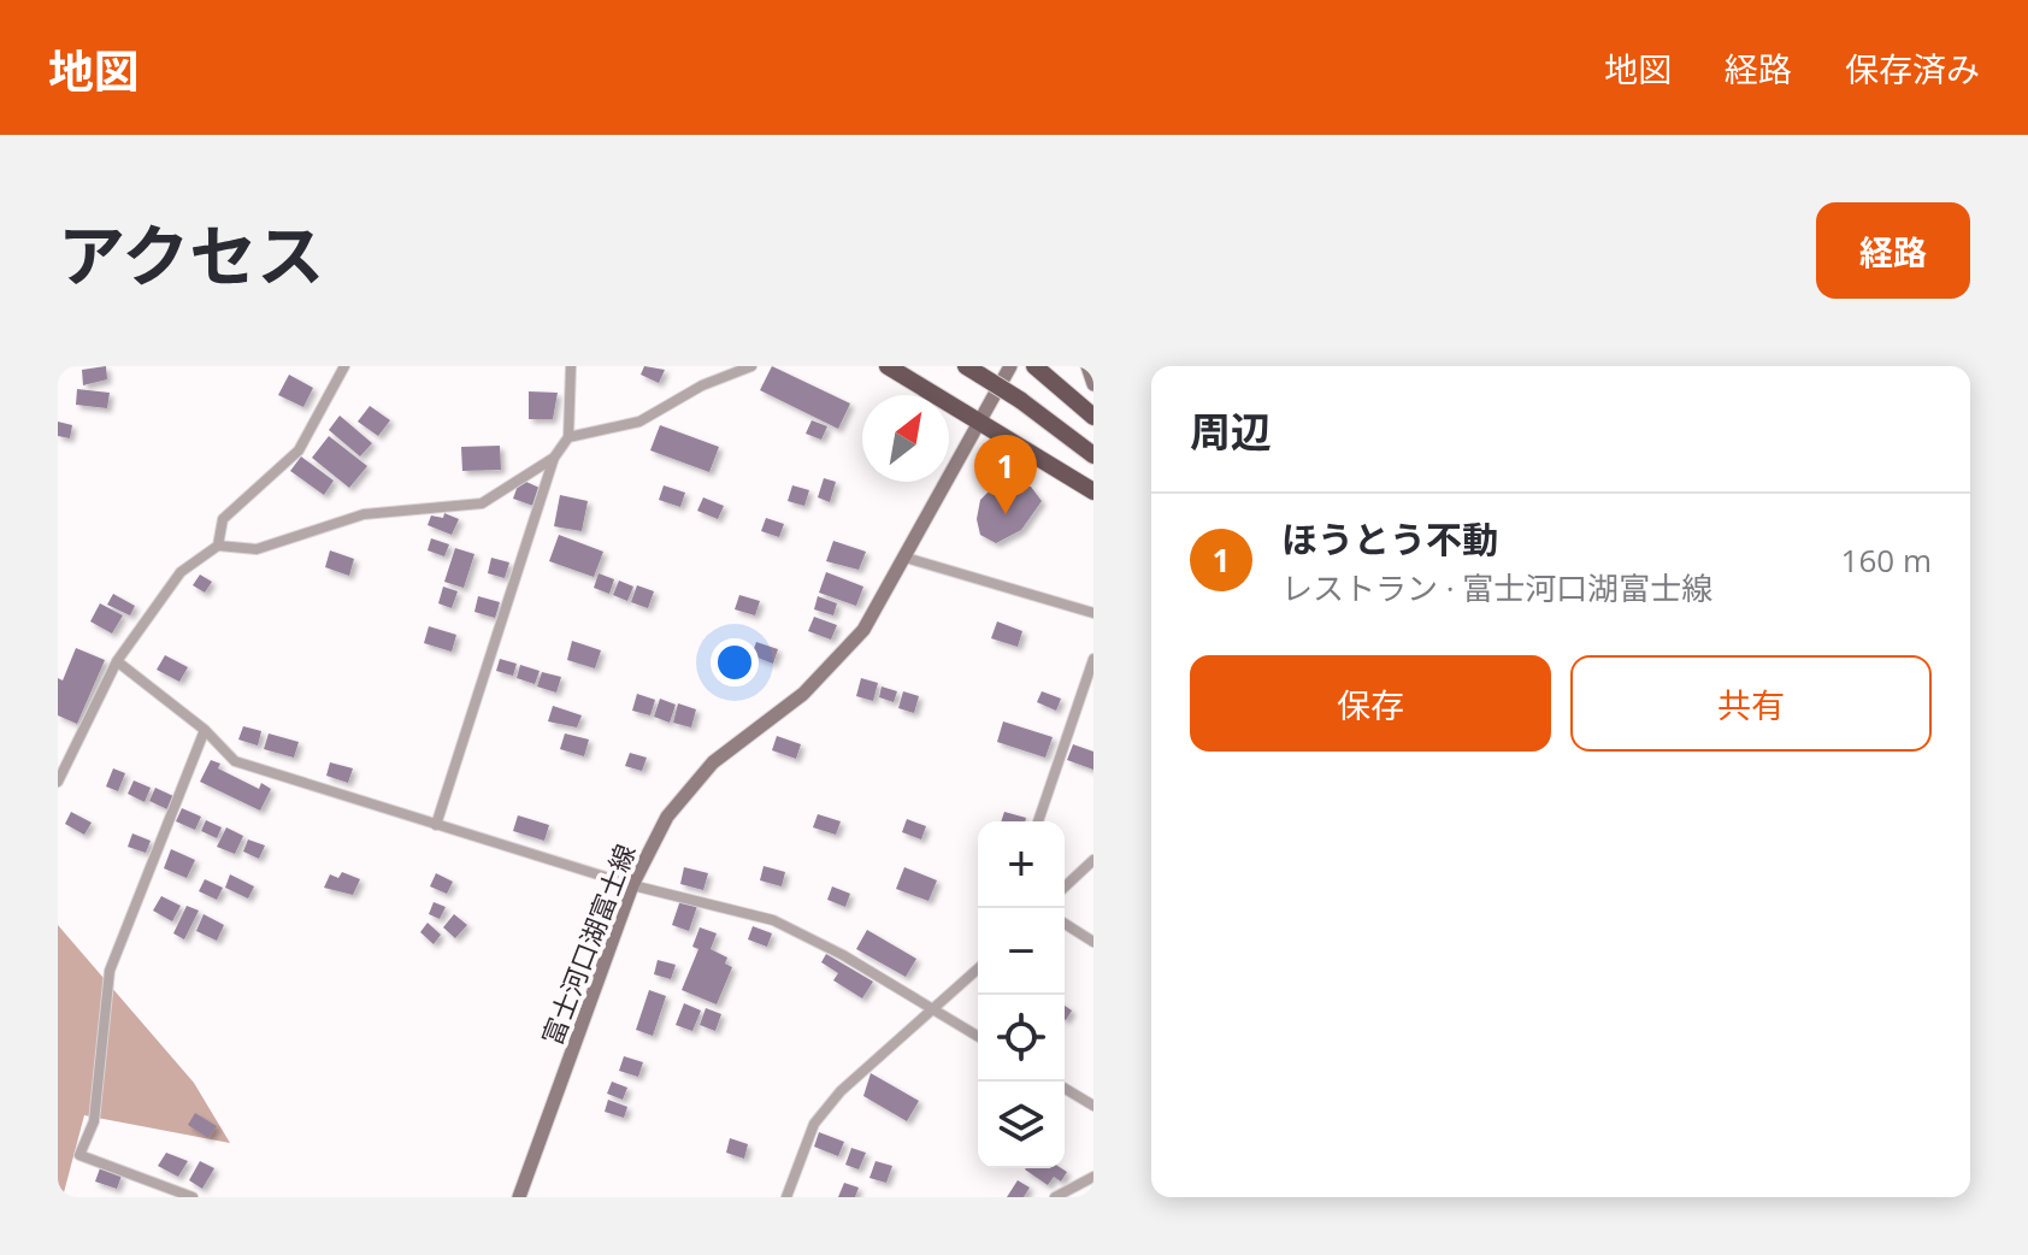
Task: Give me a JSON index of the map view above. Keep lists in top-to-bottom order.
{
  "streets": {
    "main road": ["富士河口湖富士線"]
  },
  "north": "top right",
  "page": {
    "header": "地図",
    "nav": ["地図", "経路", "保存済み"],
    "title": "アクセス",
    "buttons": [
      "経路",
      ["保存", "共有"]
    ],
    "heading": "周辺",
    "pins": "1",
    "list": [
      {
        "mark": "1",
        "name": "ほうとう不動",
        "note": "レストラン · 富士河口湖富士線",
        "value": "160 m"
      }
    ],
    "map_buttons": ["+", "−"]
  }
}
